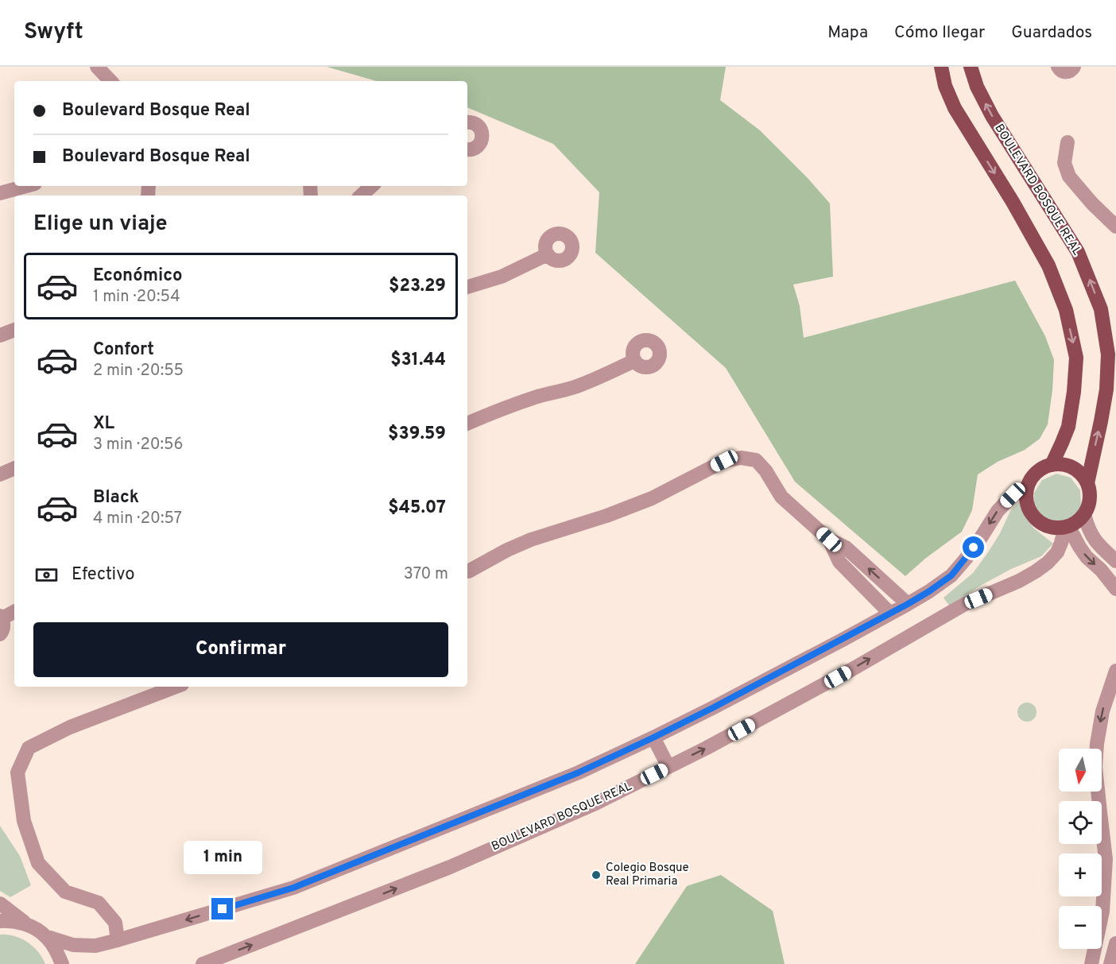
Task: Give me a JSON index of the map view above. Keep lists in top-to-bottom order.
{
  "streets": {
    "main road": ["BOULEVARD BOSQUE REAL"]
  },
  "places": ["Colegio Bosque Real Primaria"],
  "north": "bottom",
  "page": {
    "header": "Swyft",
    "nav": ["Mapa", "Cómo llegar", "Guardados"],
    "banner": ["Boulevard Bosque Real", "Boulevard Bosque Real"],
    "heading": "Elige un viaje",
    "list": [
      {
        "name": "Económico",
        "note": "1 min · 20:54",
        "value": "$23.29"
      },
      {
        "name": "Confort",
        "note": "2 min · 20:55",
        "value": "$31.44"
      },
      {
        "name": "XL",
        "note": "3 min · 20:56",
        "value": "$39.59"
      },
      {
        "name": "Black",
        "note": "4 min · 20:57",
        "value": "$45.07"
      }
    ],
    "pay": ["Efectivo", "370 m"],
    "buttons": "Confirmar",
    "map_buttons": ["+", "−"],
    "bubble": "1 min"
  }
}
